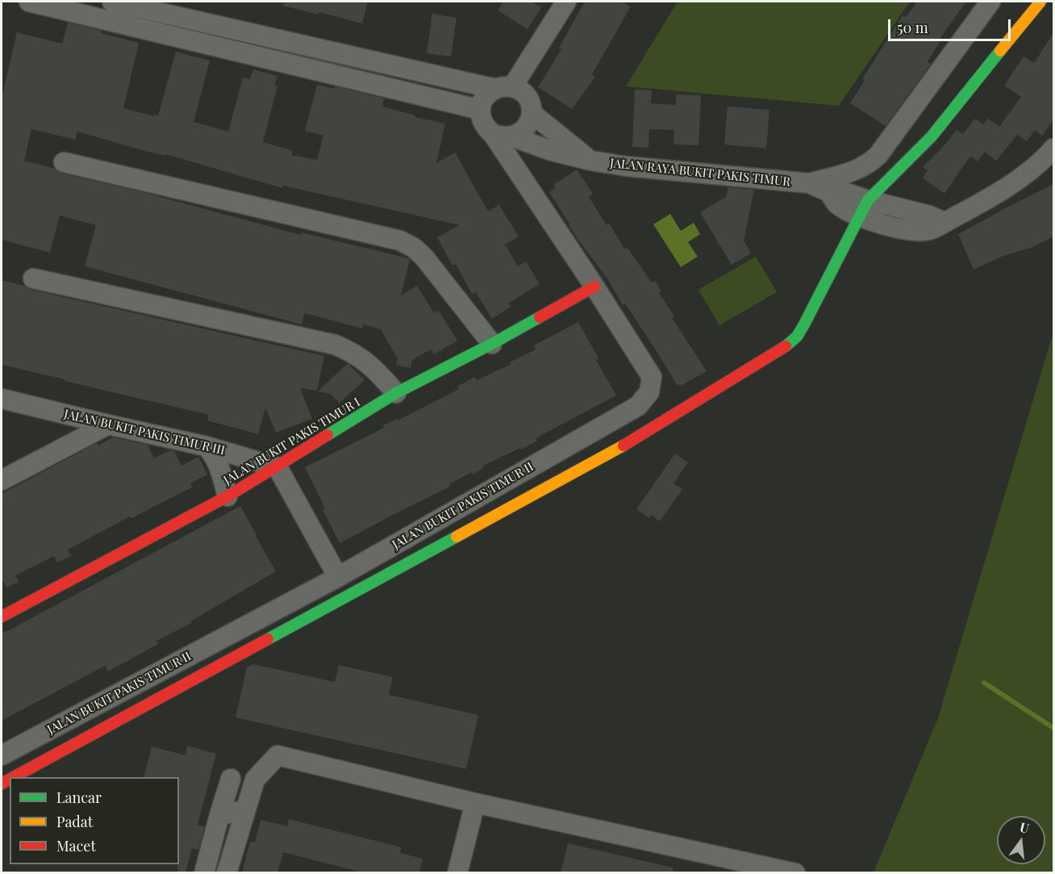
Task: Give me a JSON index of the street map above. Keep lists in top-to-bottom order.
{
  "streets": {
    "street": [
      "JALAN RAYA BUKIT PAKIS TIMUR",
      "JALAN BUKIT PAKIS TIMUR III",
      "JALAN BUKIT PAKIS TIMUR I",
      "JALAN BUKIT PAKIS TIMUR II"
    ]
  },
  "crossings": [
    ["JALAN RAYA BUKIT PAKIS TIMUR", "JALAN BUKIT PAKIS TIMUR II"],
    ["JALAN BUKIT PAKIS TIMUR III", "JALAN BUKIT PAKIS TIMUR I"],
    ["JALAN BUKIT PAKIS TIMUR I", "JALAN BUKIT PAKIS TIMUR II"]
  ],
  "legend": ["Lancar", "Padat", "Macet"],
  "scale_bar": "50 m",
  "north": "top"
}
